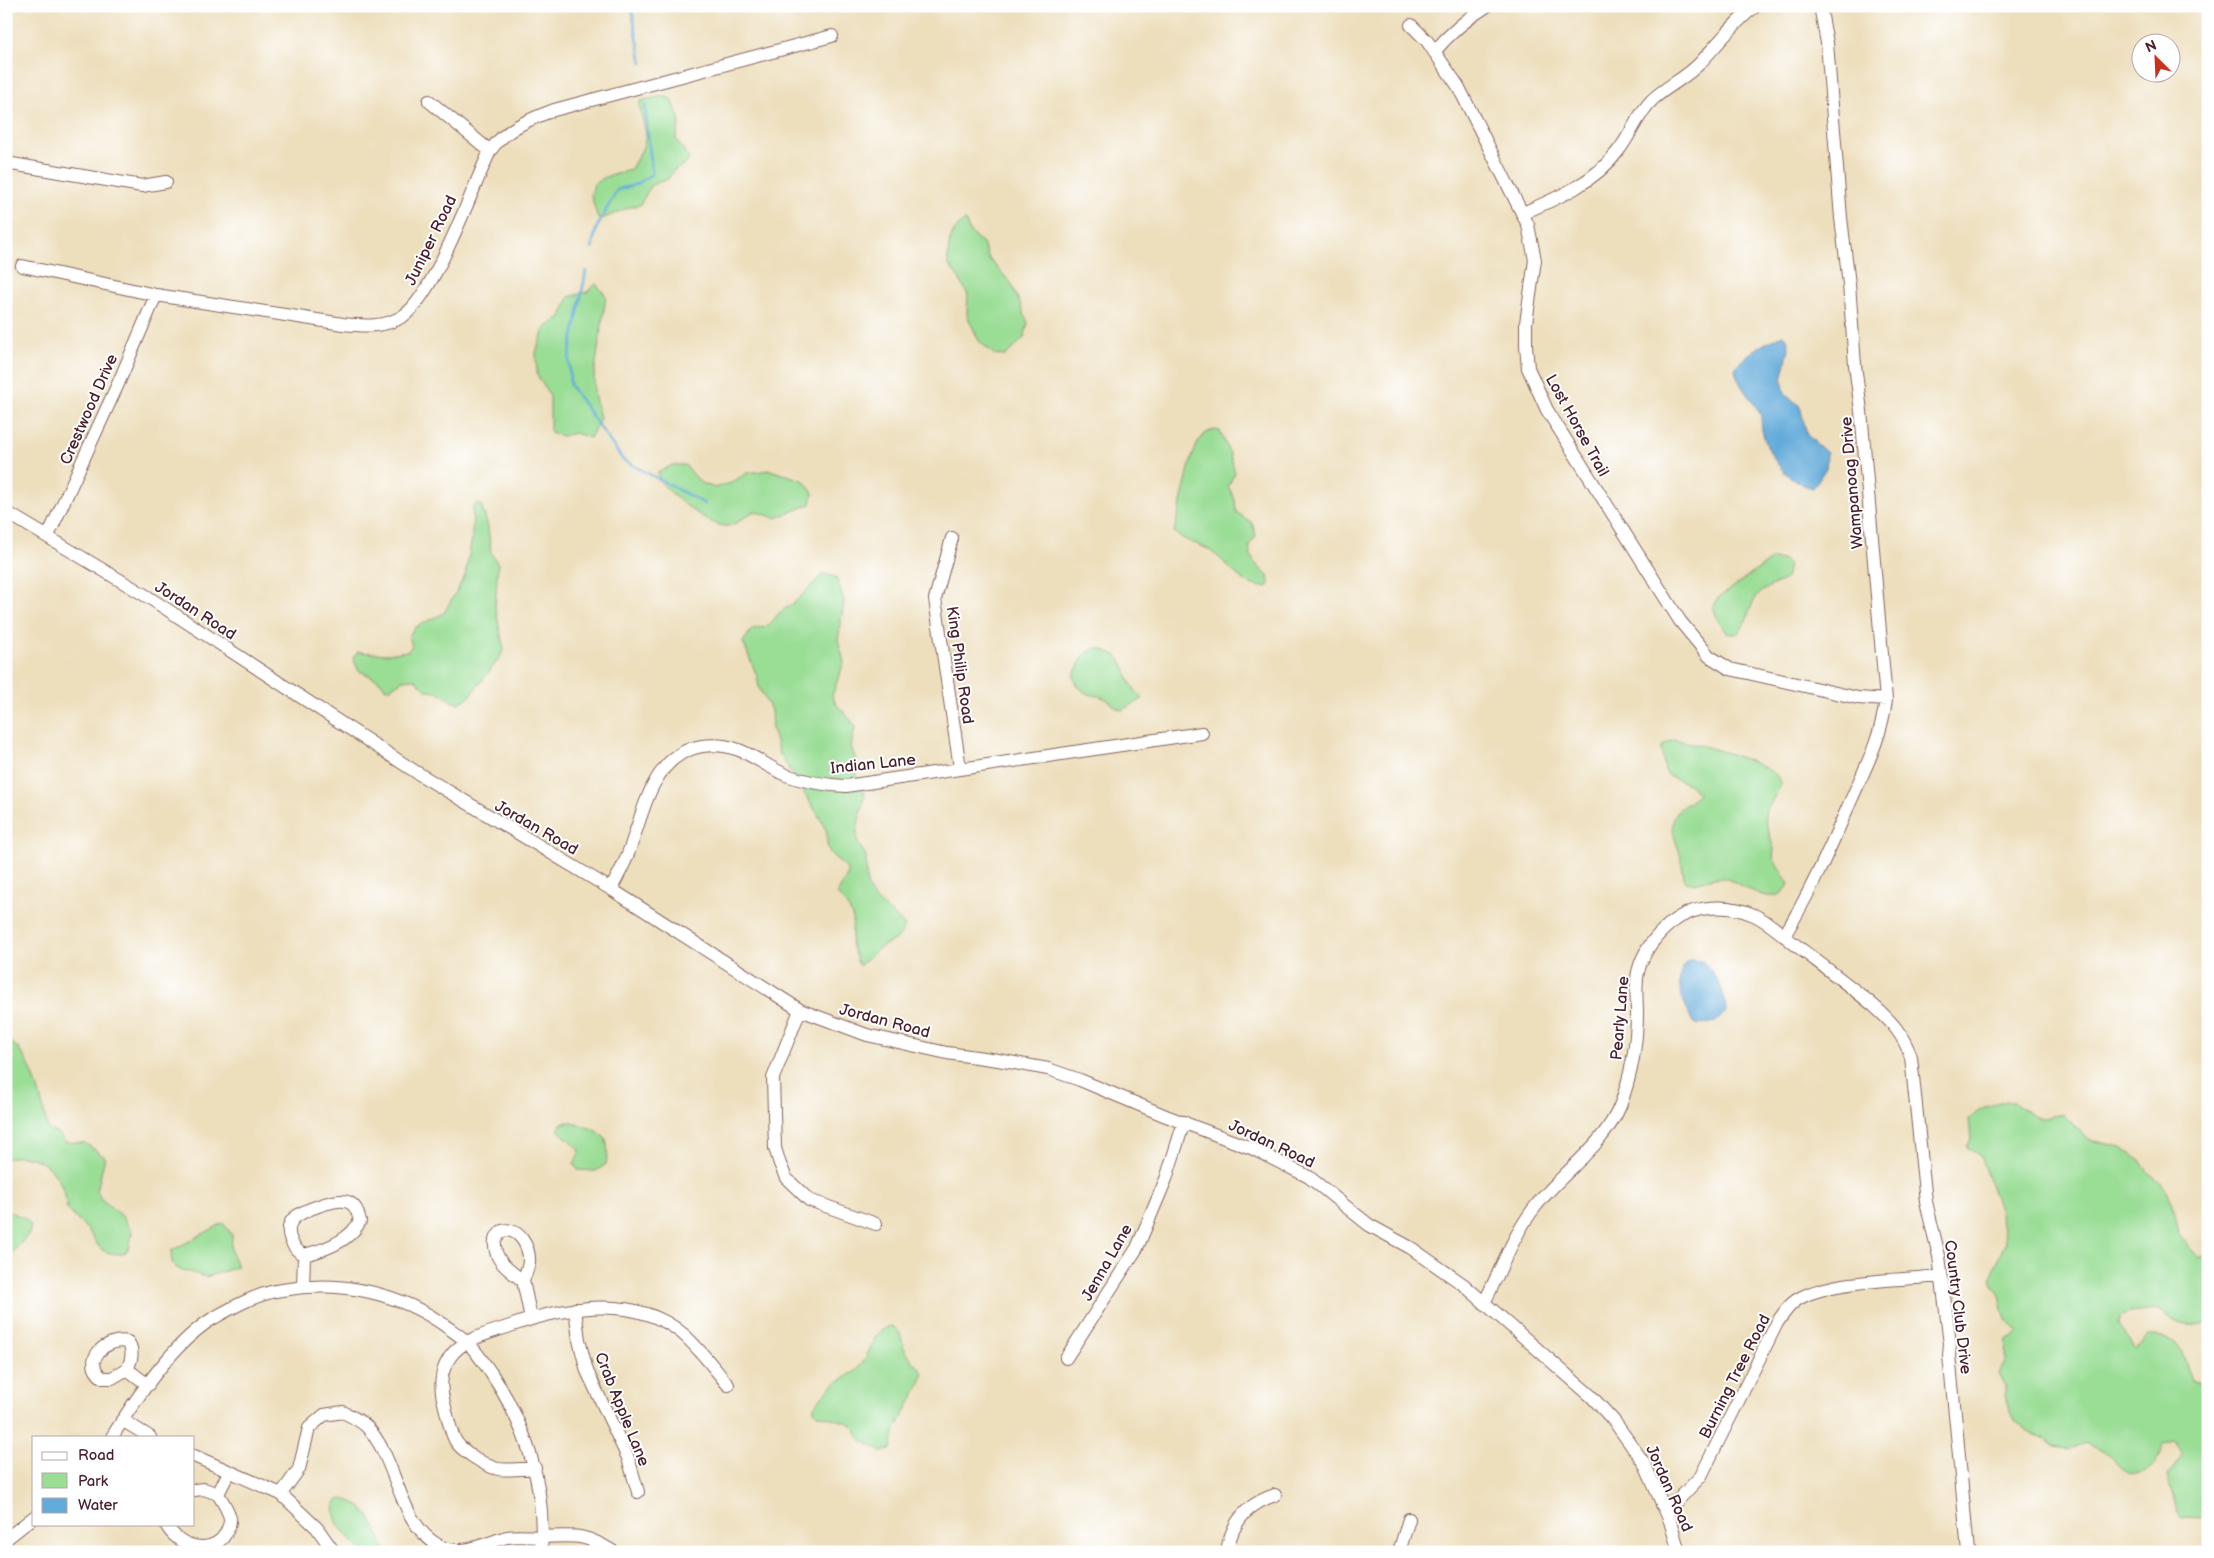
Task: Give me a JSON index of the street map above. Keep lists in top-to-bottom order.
{
  "streets": {
    "street": [
      "Juniper Road",
      "Crestwood Drive",
      "Lost Horse Trail",
      "Wampanoag Drive",
      "Jordan Road",
      "King Philip Road",
      "Indian Lane",
      "Pearly Lane",
      "Jenna Lane",
      "Country Club Drive",
      "Burning Tree Road",
      "Crab Apple Lane"
    ]
  },
  "crossings": [
    ["Juniper Road", "Crestwood Drive"],
    ["Crestwood Drive", "Jordan Road"],
    ["Lost Horse Trail", "Wampanoag Drive"],
    ["Wampanoag Drive", "Pearly Lane"],
    ["Jordan Road", "Indian Lane"],
    ["Jordan Road", "Pearly Lane"],
    ["Jordan Road", "Jenna Lane"],
    ["Jordan Road", "Burning Tree Road"],
    ["King Philip Road", "Indian Lane"],
    ["Pearly Lane", "Country Club Drive"],
    ["Country Club Drive", "Burning Tree Road"]
  ],
  "legend": ["Road", "Park", "Water"],
  "north": "top left"
}
